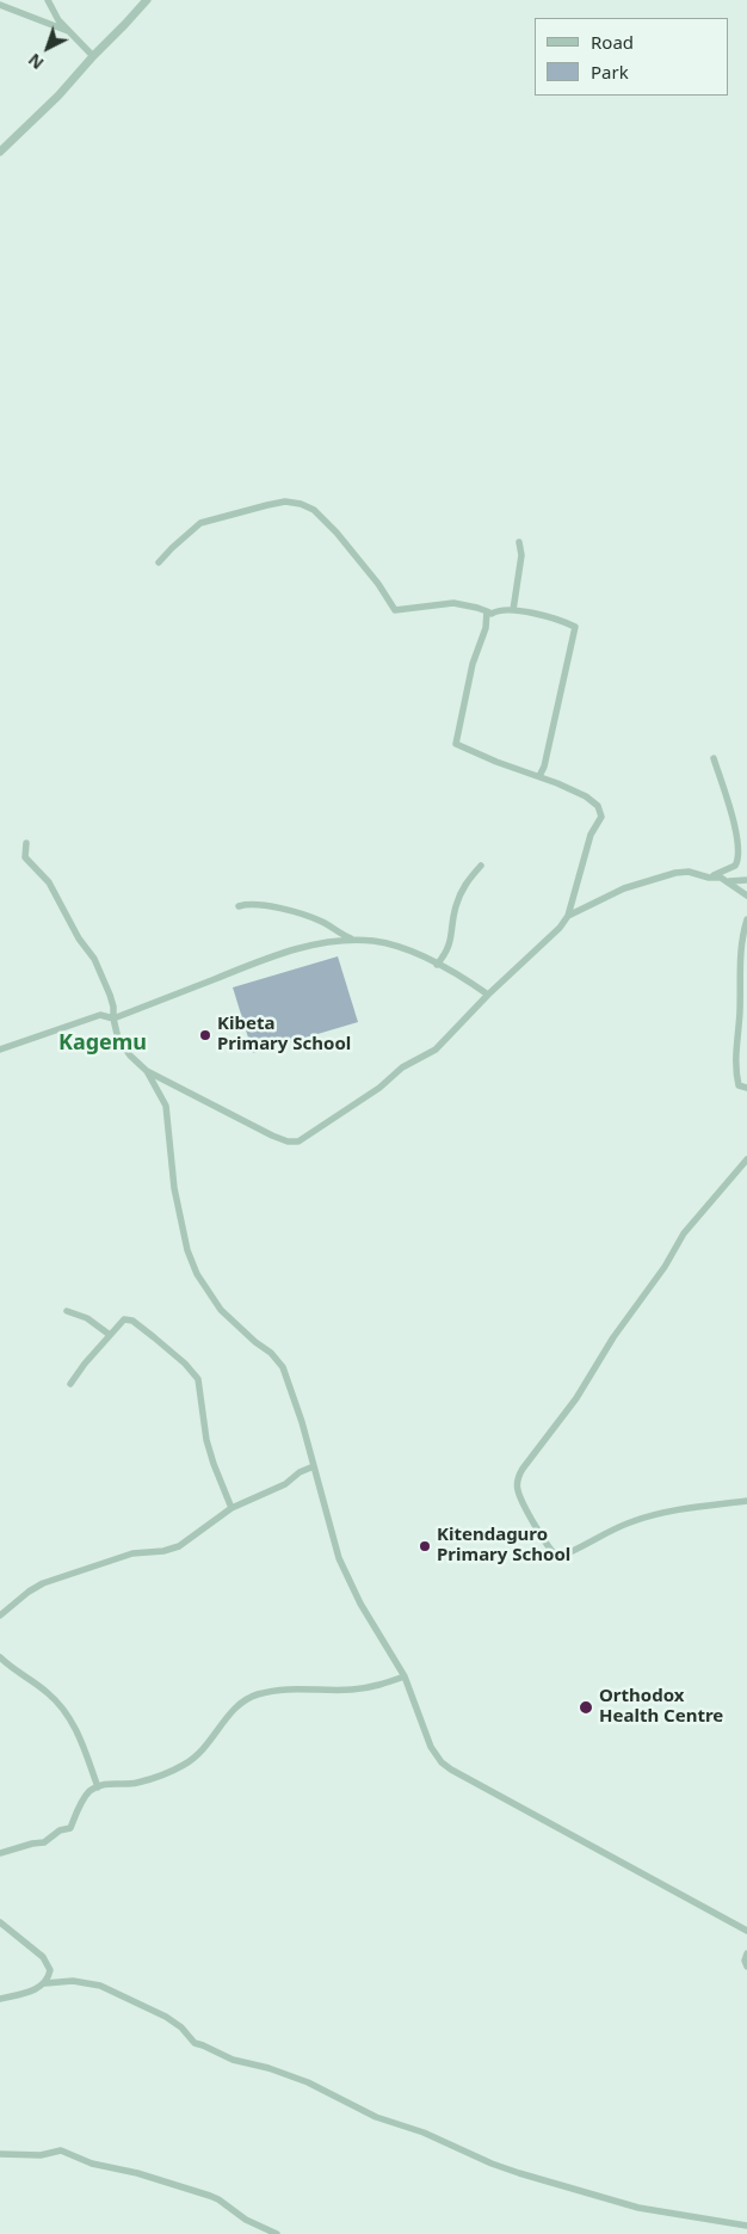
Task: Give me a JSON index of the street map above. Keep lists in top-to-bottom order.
{
  "districts": ["Kagemu"],
  "places": ["Kibeta Primary School", "Kitendaguro Primary School", "Orthodox Health Centre"],
  "legend": ["Road", "Park"],
  "north": "bottom left"
}
